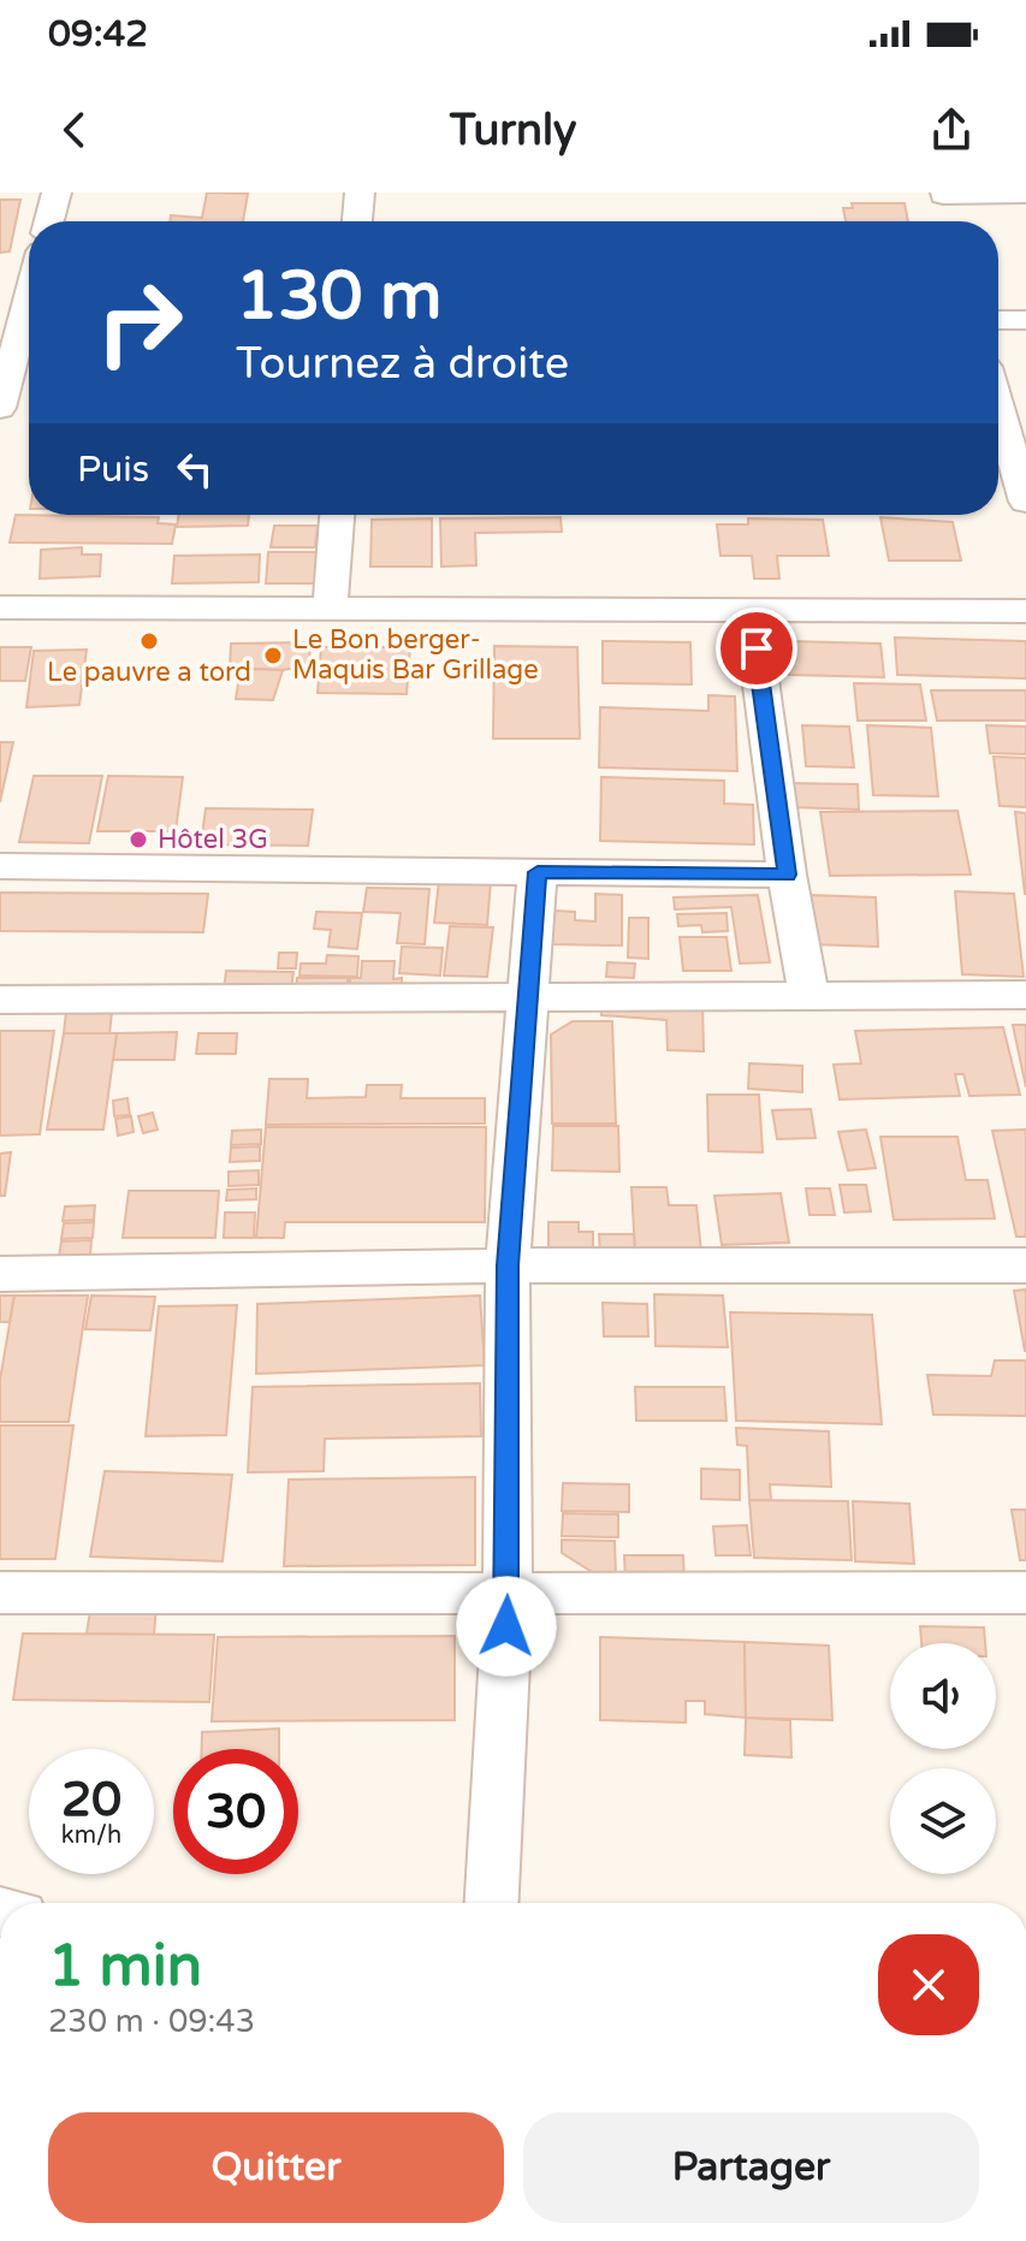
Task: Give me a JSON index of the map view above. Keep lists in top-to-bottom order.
{
  "places": ["Le pauvre a tord", "Le Bon berger- Maquis Bar Grillage", "Hôtel 3G"],
  "page": {
    "status": "09:42",
    "header": "Turnly",
    "turn": ["130 m", "Tournez à droite"],
    "then": "Puis",
    "speed": "20 km/h",
    "limit": "30",
    "heading": ["1 min", "230 m · 09:43"],
    "buttons": ["Quitter", "Partager"]
  }
}
